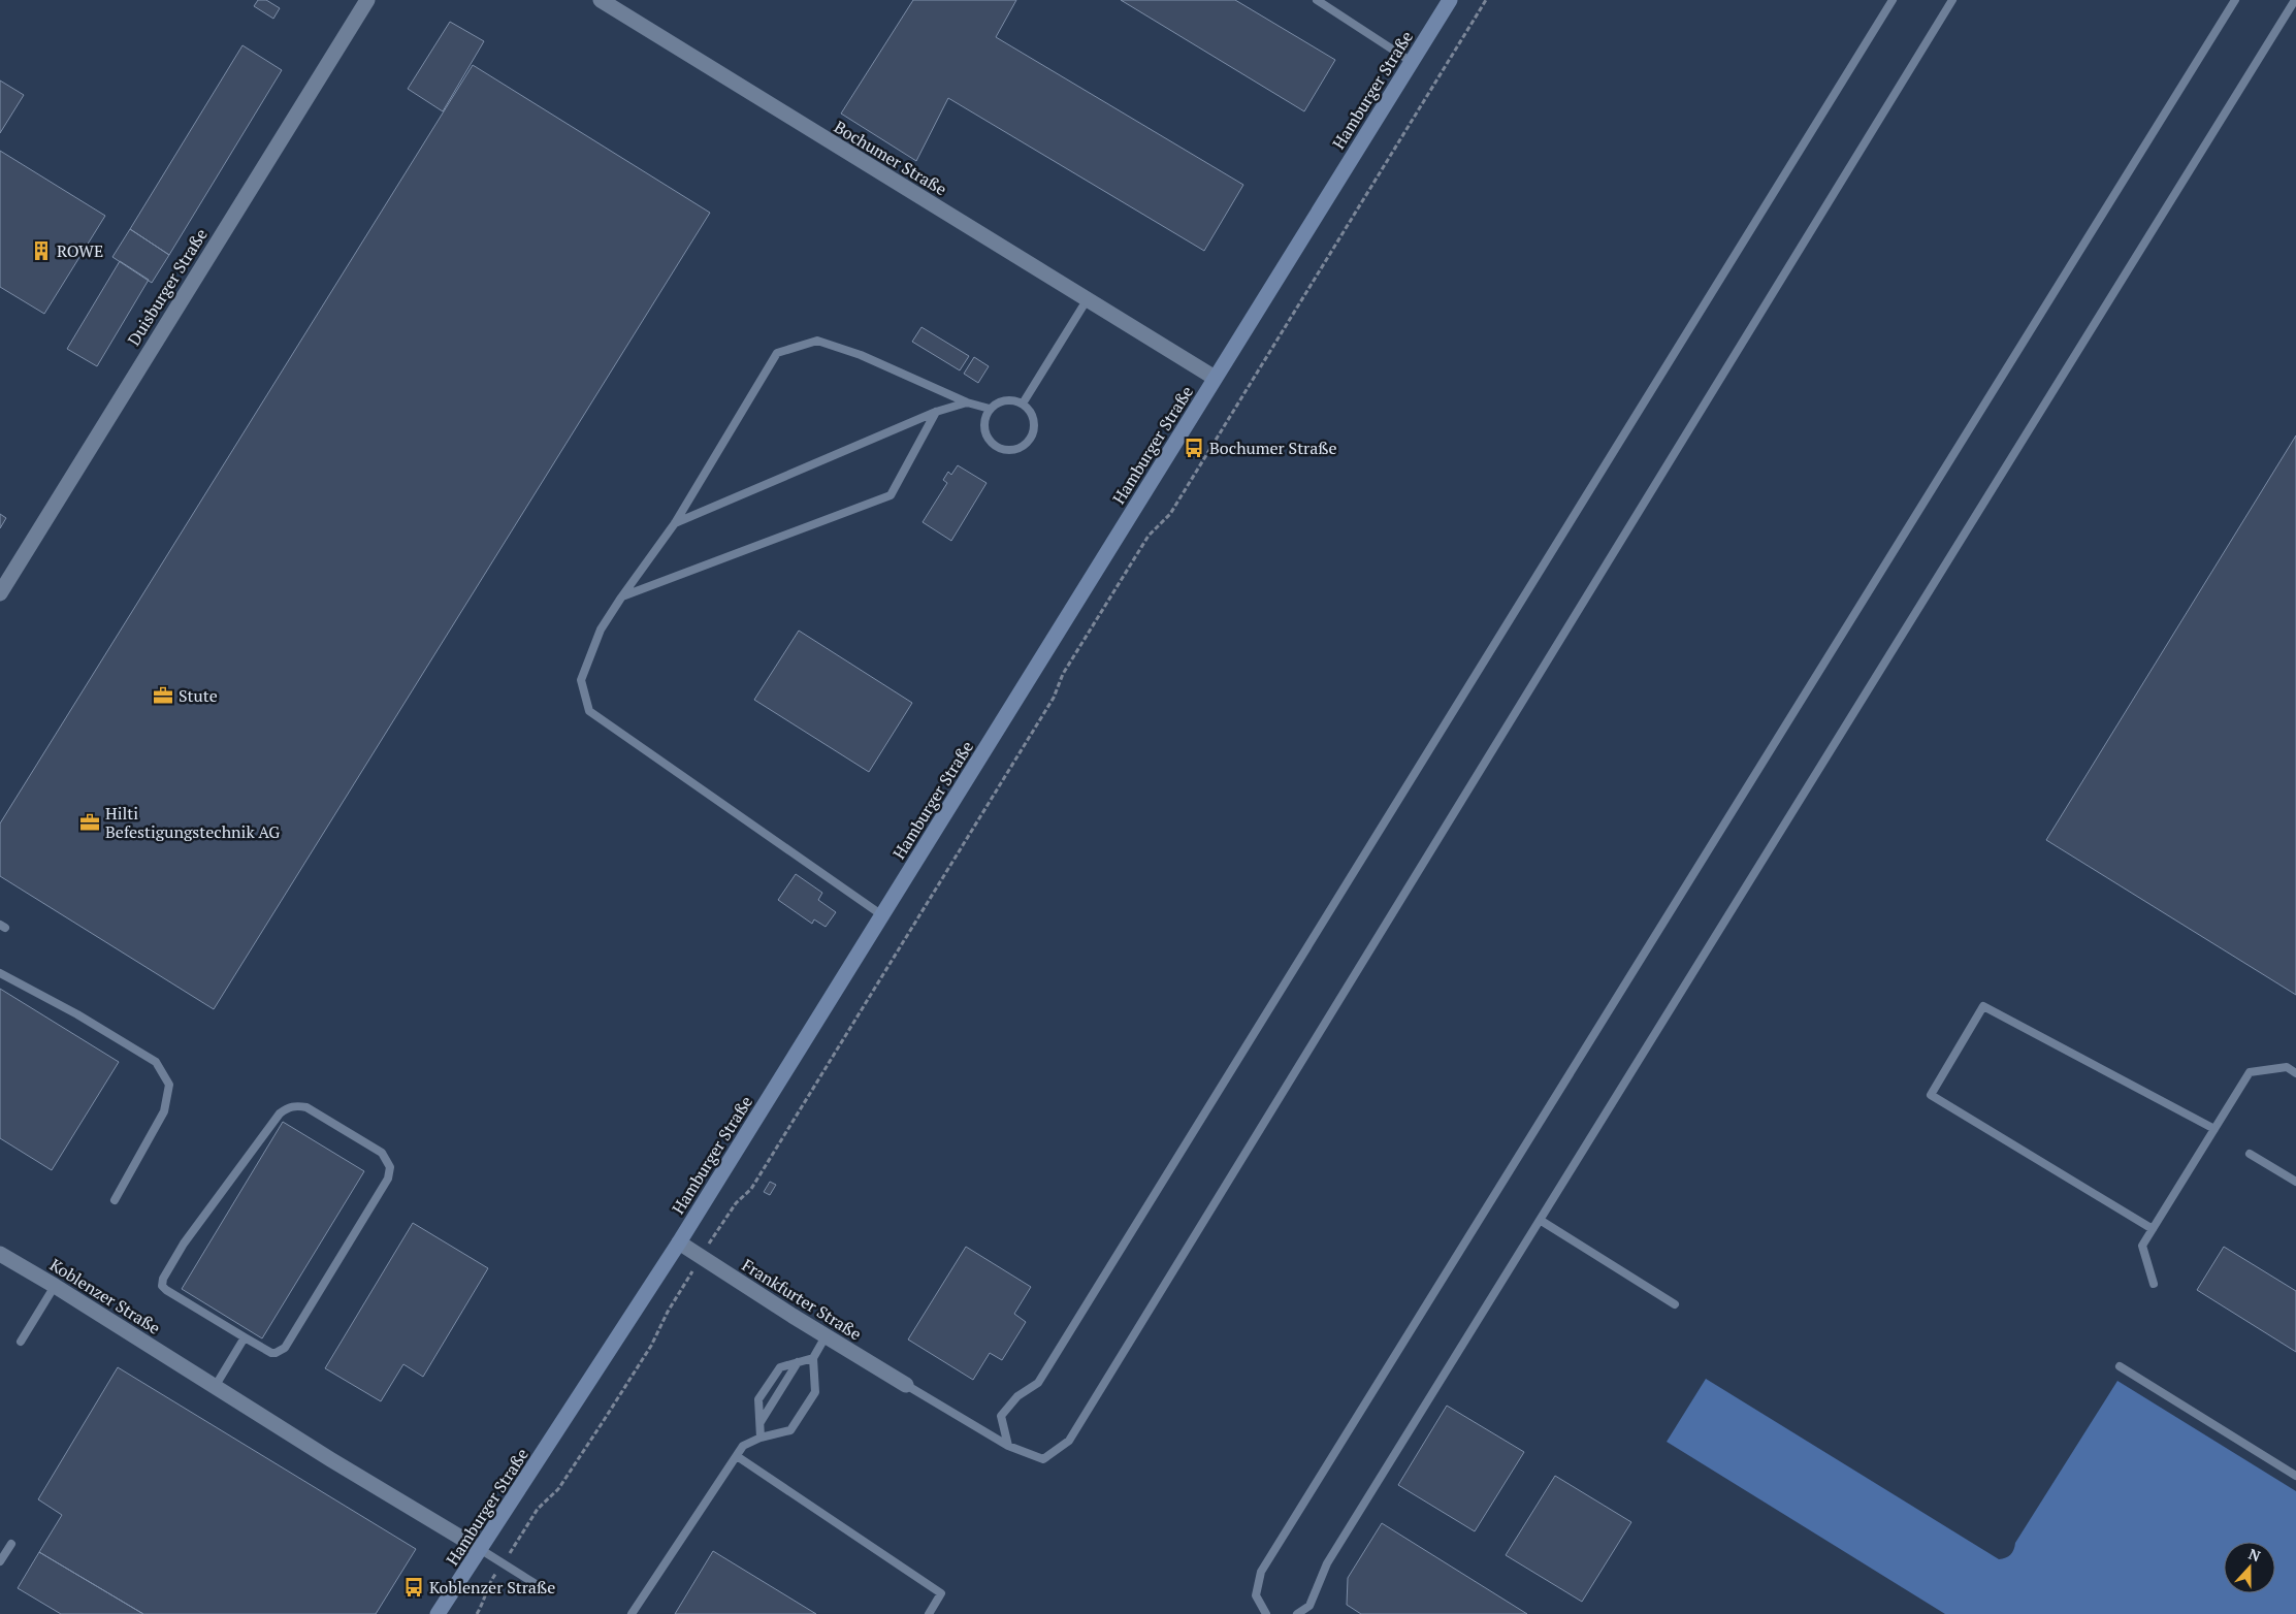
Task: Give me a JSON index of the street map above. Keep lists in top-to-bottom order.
{
  "streets": {
    "street": [
      "Hamburger Straße",
      "Bochumer Straße",
      "Duisburger Straße",
      "Koblenzer Straße",
      "Frankfurter Straße"
    ]
  },
  "crossings": [
    ["Hamburger Straße", "Bochumer Straße"],
    ["Hamburger Straße", "Koblenzer Straße"],
    ["Hamburger Straße", "Frankfurter Straße"]
  ],
  "places": {
    "building": ["ROWE"],
    "bus stop": ["Bochumer Straße", "Koblenzer Straße"],
    "office": ["Stute", "Hilti Befestigungstechnik AG"]
  },
  "north": "top"
}
